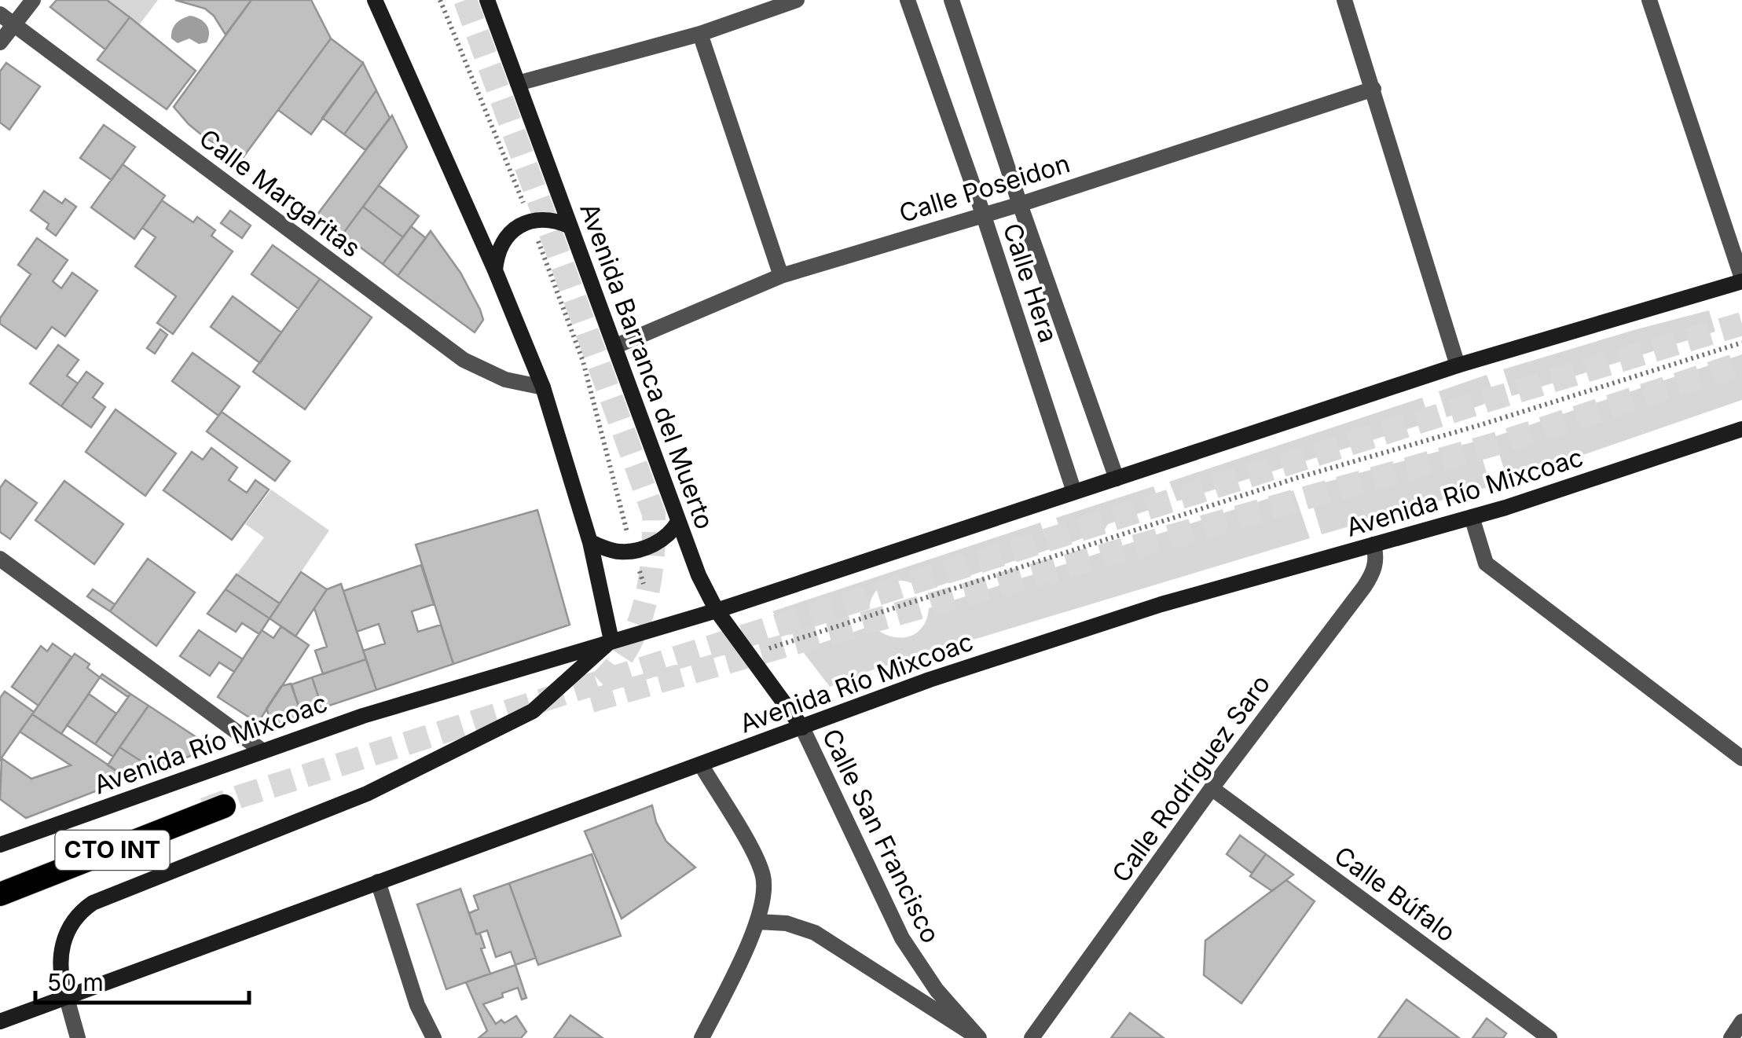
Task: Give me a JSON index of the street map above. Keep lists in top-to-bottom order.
{
  "streets": {
    "highway": ["CTO INT"],
    "main road": ["Avenida Barranca del Muerto", "Avenida Río Mixcoac"],
    "street": [
      "Calle Poseidon",
      "Calle Margaritas",
      "Calle Hera",
      "Calle Rodríguez Saro",
      "Calle San Francisco",
      "Calle Búfalo"
    ]
  },
  "crossings": [
    ["Calle Poseidon", "Calle Hera"],
    ["Calle Poseidon", "Avenida Barranca del Muerto"],
    ["Calle Hera", "Avenida Río Mixcoac"],
    ["Avenida Barranca del Muerto", "Avenida Río Mixcoac"],
    ["Avenida Barranca del Muerto", "Calle San Francisco"],
    ["Avenida Río Mixcoac", "Calle Rodríguez Saro"],
    ["Avenida Río Mixcoac", "Calle San Francisco"],
    ["Calle Rodríguez Saro", "Calle Búfalo"]
  ],
  "scale_bar": "50 m"
}
